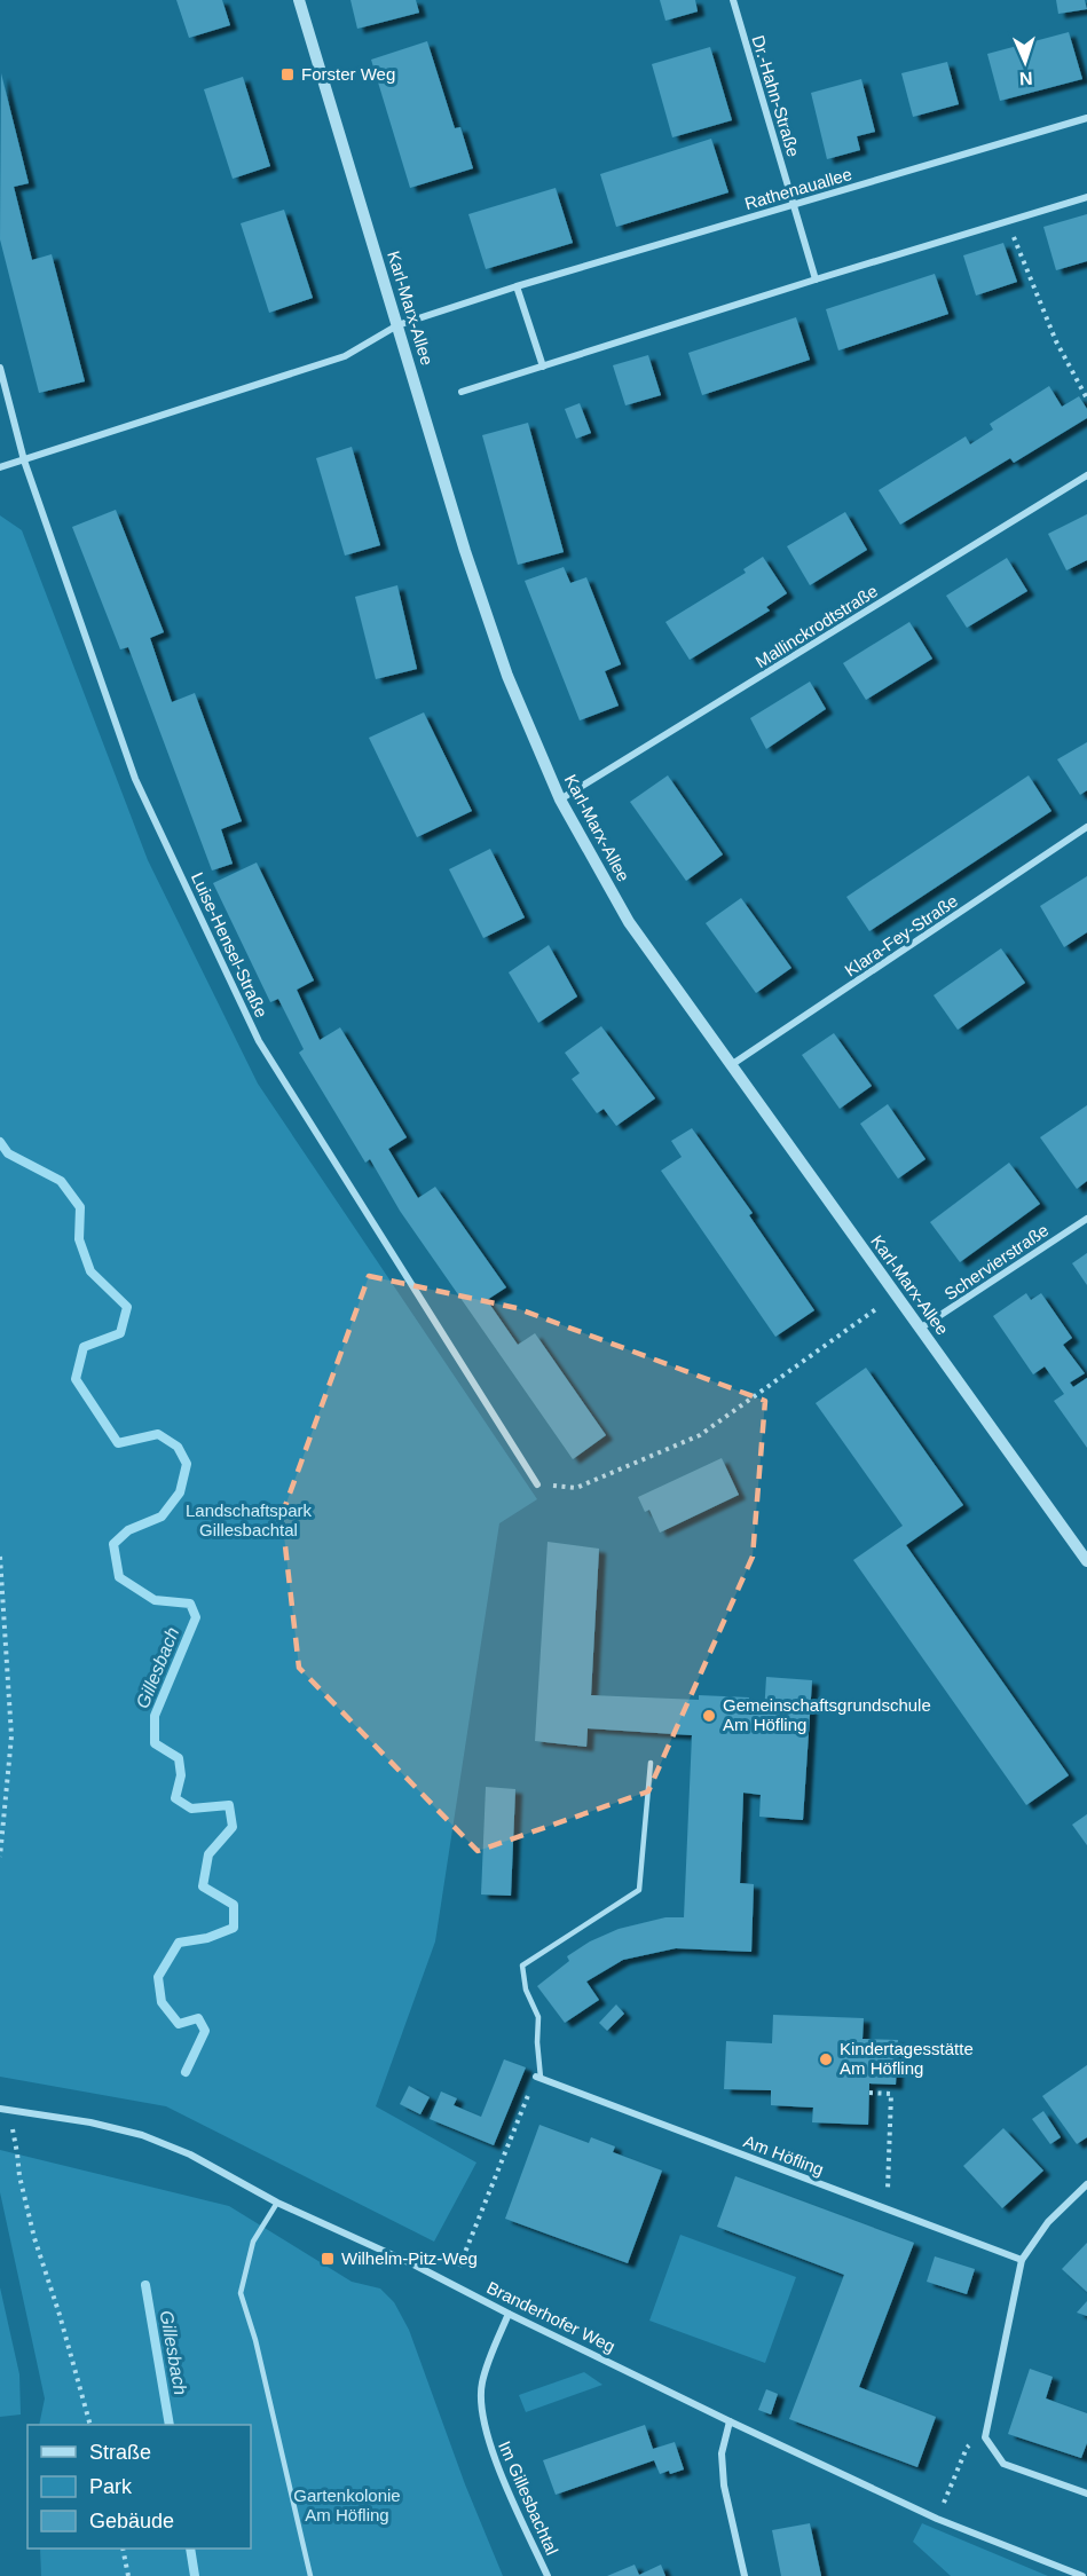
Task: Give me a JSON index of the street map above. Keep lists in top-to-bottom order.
{
  "streets": {
    "street": [
      "Dr.-Hahn-Straße",
      "Rathenauallee",
      "Karl-Marx-Allee",
      "Mallinckrodtstraße",
      "Klara-Fey-Straße",
      "Luise-Hensel-Straße",
      "Schervierstraße",
      "Am Höfling",
      "Branderhofer Weg",
      "Im Gillesbachtal"
    ]
  },
  "crossings": [
    ["Dr.-Hahn-Straße", "Rathenauallee"],
    ["Rathenauallee", "Karl-Marx-Allee"],
    ["Karl-Marx-Allee", "Mallinckrodtstraße"],
    ["Karl-Marx-Allee", "Klara-Fey-Straße"],
    ["Karl-Marx-Allee", "Schervierstraße"],
    ["Branderhofer Weg", "Im Gillesbachtal"]
  ],
  "water": ["Gillesbach"],
  "parks": ["Landschaftspark Gillesbachtal", "Gartenkolonie Am Höfling"],
  "places": {
    "transit": ["Forster Weg", "Wilhelm-Pitz-Weg"],
    "other": ["Gemeinschaftsgrundschule Am Höfling", "Kindertagesstätte Am Höfling"]
  },
  "legend": ["Straße", "Park", "Gebäude"],
  "north": "bottom"
}
